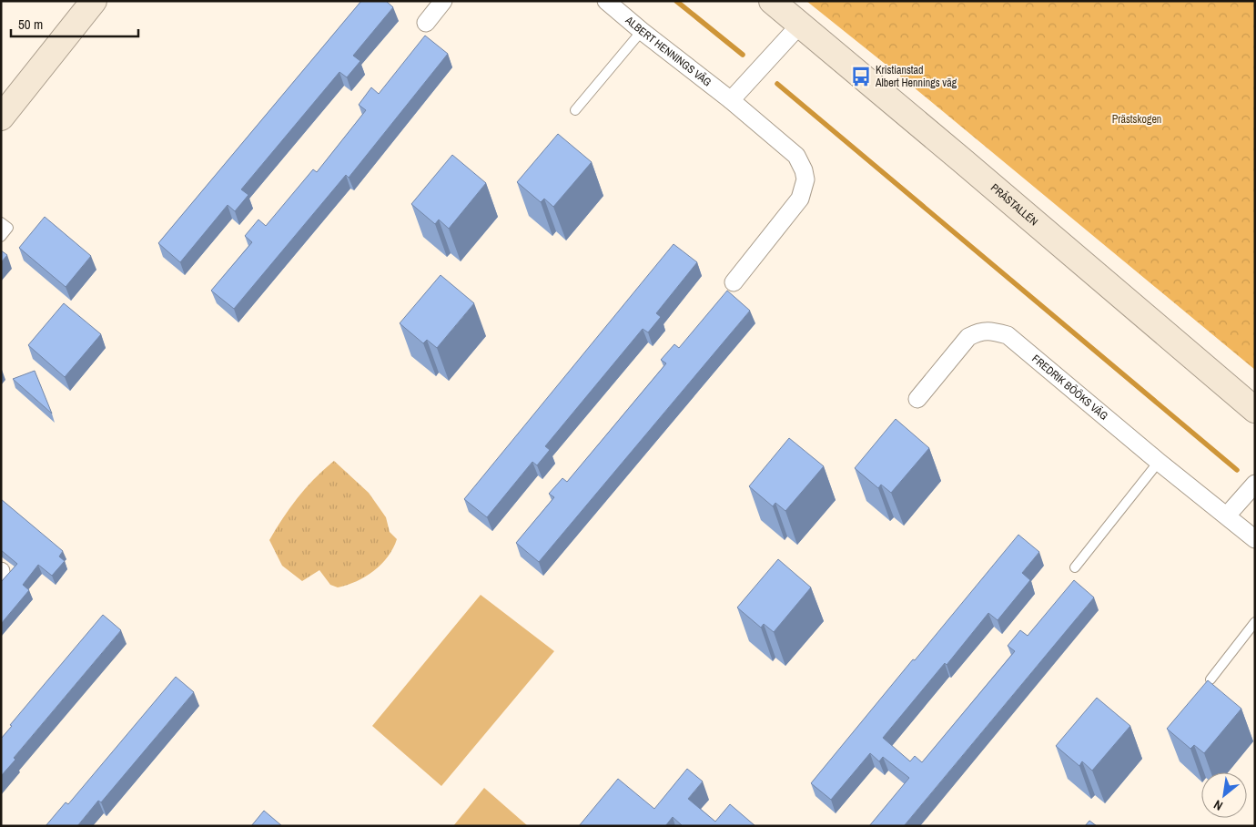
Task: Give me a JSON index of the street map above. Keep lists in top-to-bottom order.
{
  "streets": {
    "street": ["ALBERT HENNINGS VÄG", "PRÄSTALLÉN", "FREDRIK BÖÖKS VÄG"]
  },
  "parks": ["Prästskogen"],
  "places": {
    "bus stop": ["Kristianstad Albert Hennings väg"]
  },
  "scale_bar": "50 m",
  "north": "bottom left"
}
